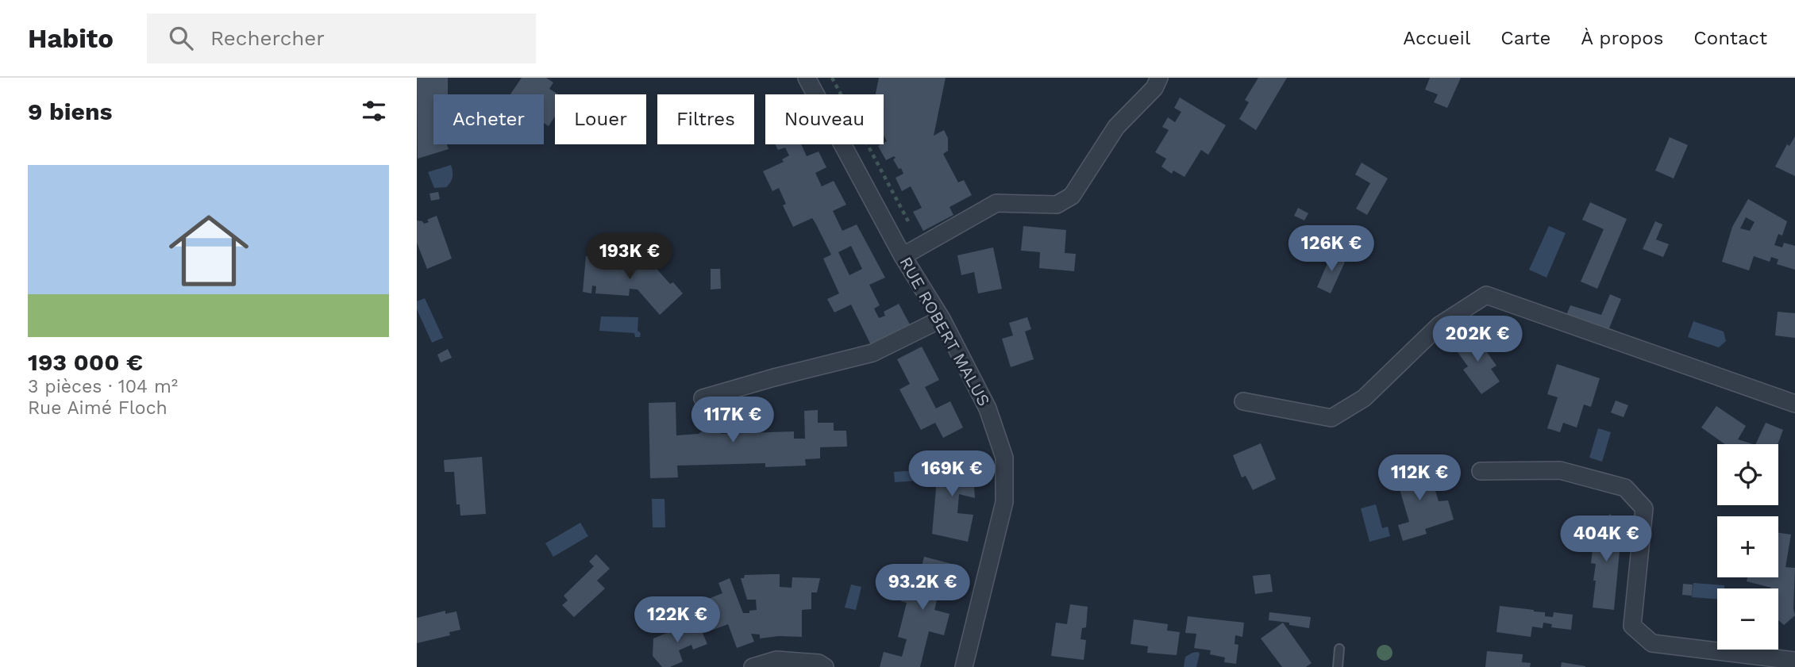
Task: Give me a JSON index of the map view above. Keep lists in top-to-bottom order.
{
  "streets": {
    "street": ["RUE ROBERT MALUS"]
  },
  "page": {
    "header": "Habito",
    "search": "Rechercher",
    "nav": [
      "Accueil",
      "Carte",
      "À propos",
      "Contact"
    ],
    "heading": "9 biens",
    "chip": [
      "Acheter",
      "Louer",
      "Filtres",
      "Nouveau"
    ],
    "list": [
      {
        "name": "193 000 €",
        "note": "3 pièces · 104 m² · Rue Aimé Floch"
      }
    ],
    "price": [
      "126K €",
      "193K €",
      "202K €",
      "117K €",
      "169K €",
      "112K €",
      "404K €",
      "93.2K €",
      "122K €"
    ],
    "map_buttons": ["+", "−"]
  }
}
